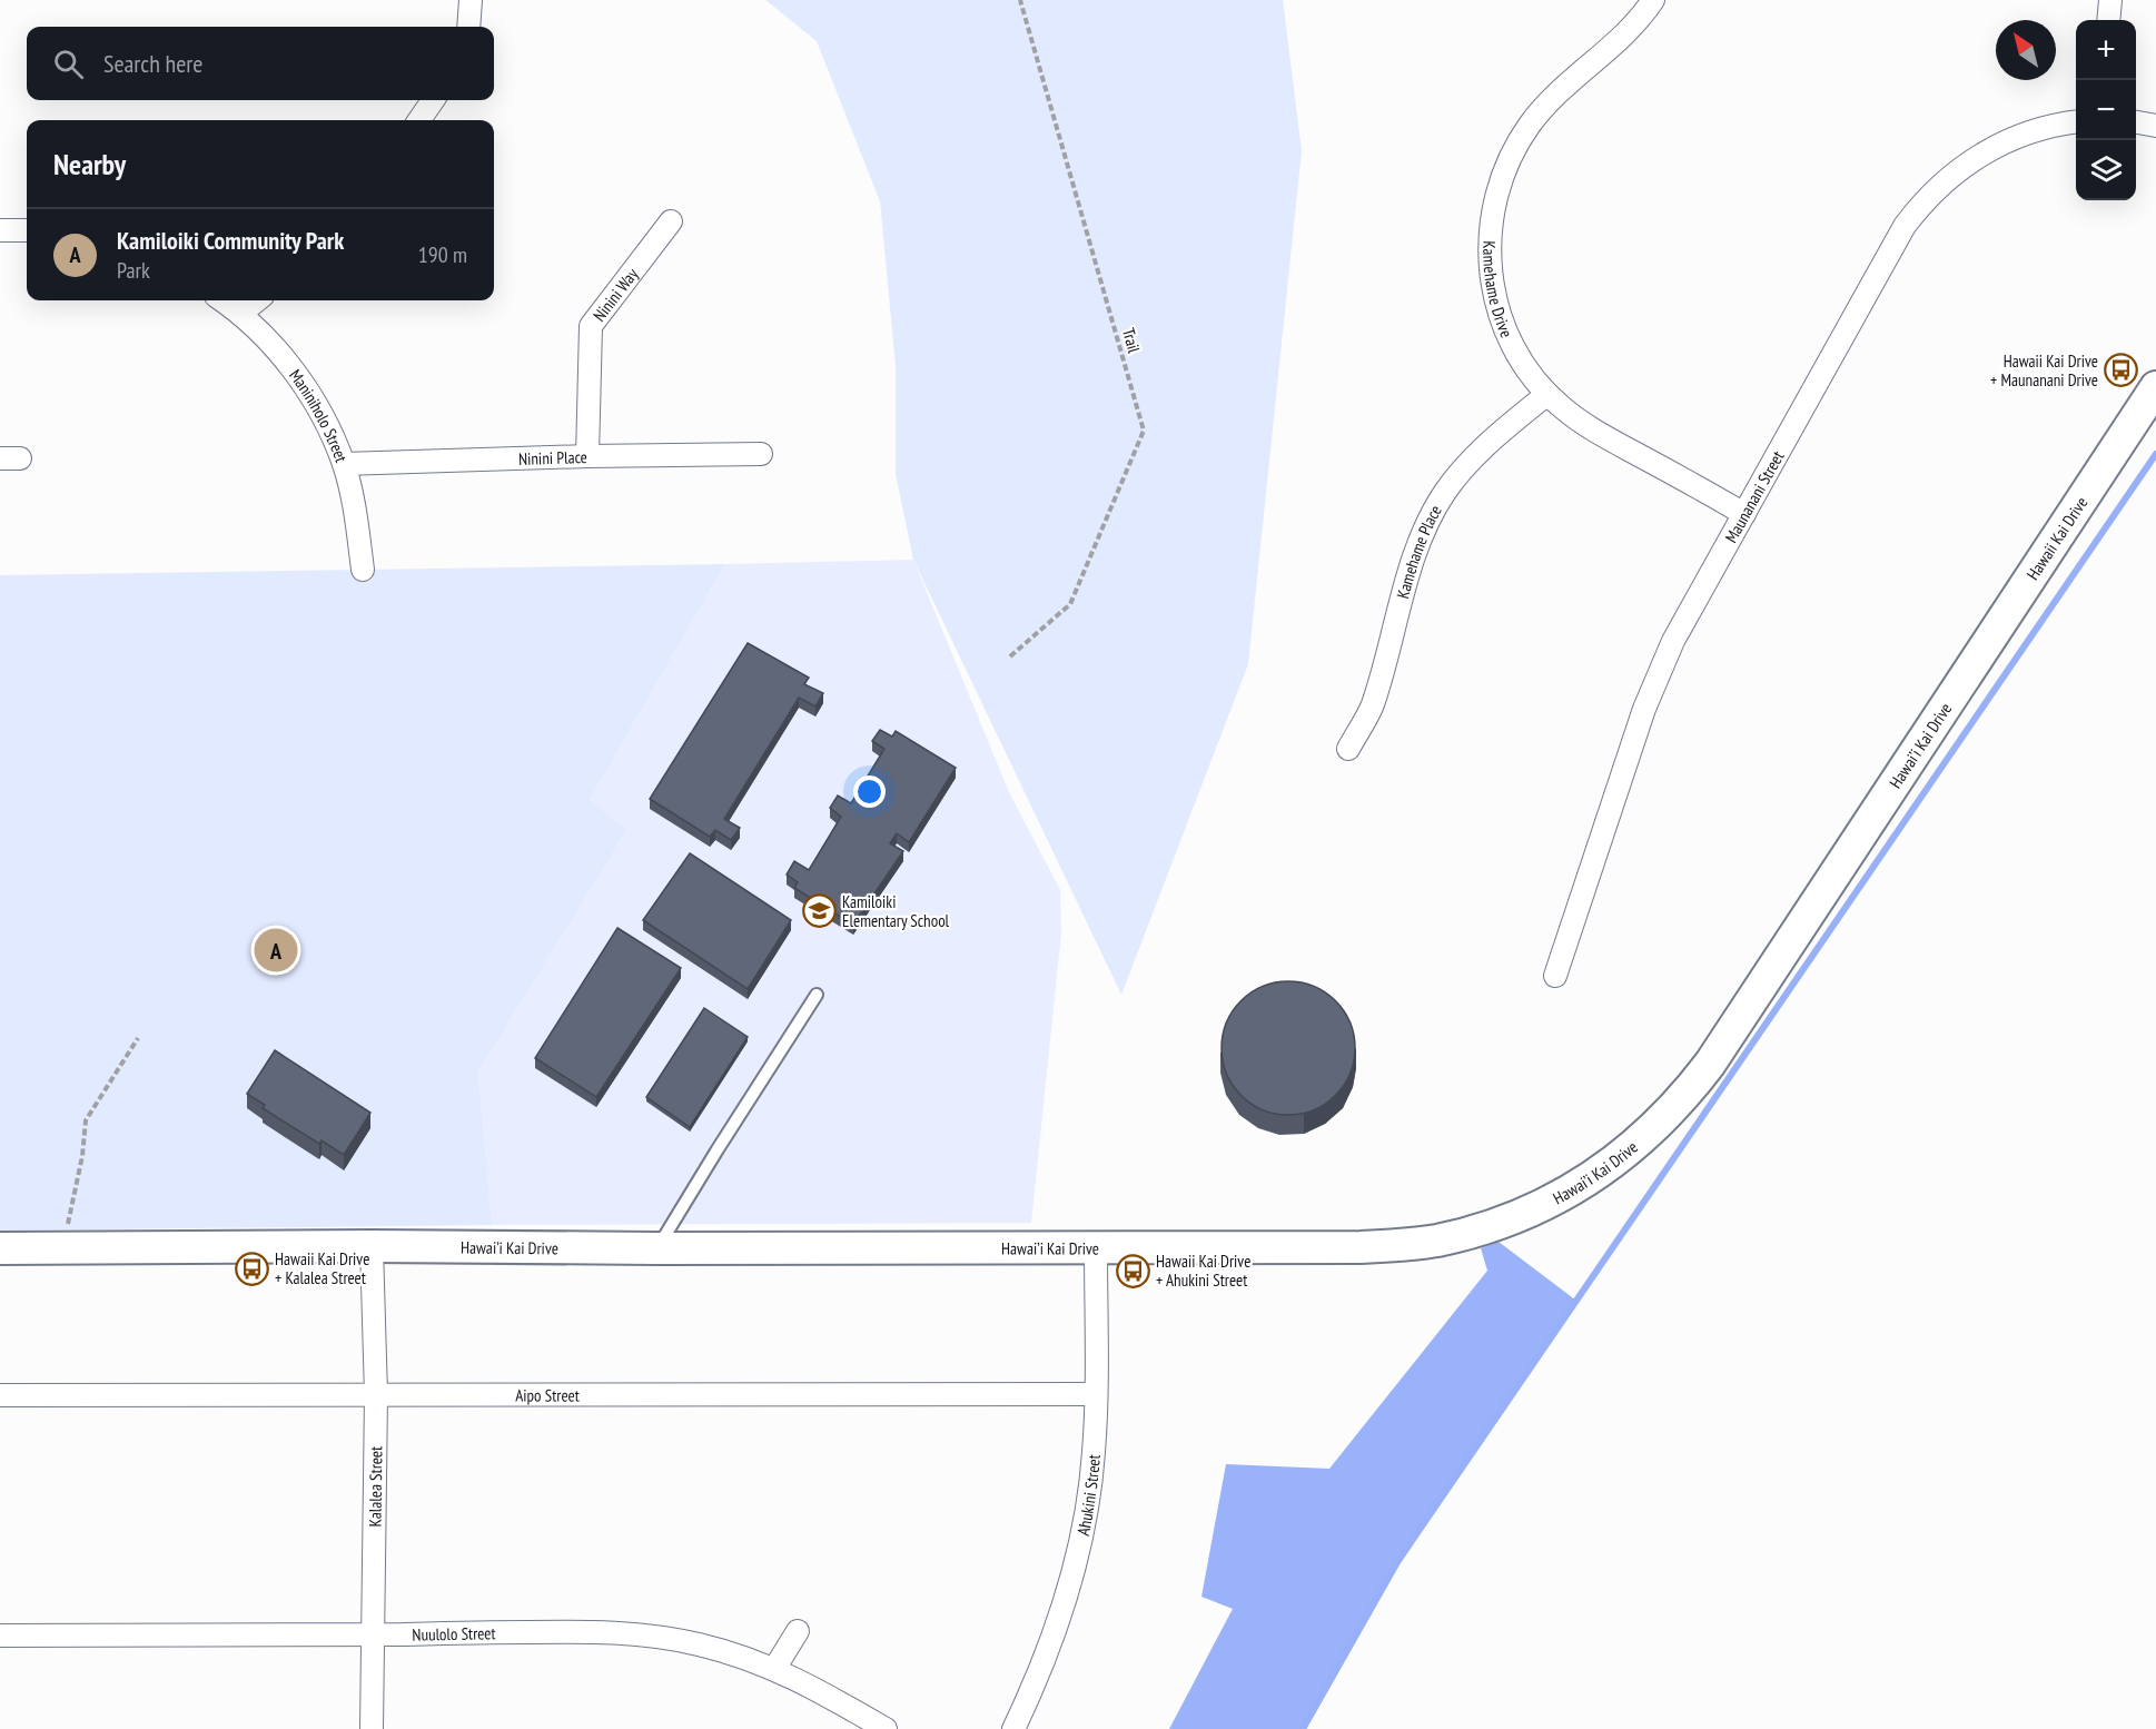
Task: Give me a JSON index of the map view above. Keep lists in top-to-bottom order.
{
  "streets": {
    "main road": ["Hawaii Kai Drive", "Hawai’i Kai Drive"],
    "street": [
      "Kamehame Drive",
      "Ninini Way",
      "Maniniholo Street",
      "Ninini Place",
      "Maunanani Street",
      "Kamehame Place",
      "Aipo Street",
      "Kalalea Street",
      "Ahukini Street",
      "Nuulolo Street"
    ],
    "path": ["Trail"]
  },
  "crossings": [
    ["Kamehame Drive", "Maunanani Street"],
    ["Kamehame Drive", "Kamehame Place"],
    ["Ninini Way", "Ninini Place"],
    ["Maniniholo Street", "Ninini Place"],
    ["Hawaii Kai Drive", "Hawai’i Kai Drive"],
    ["Hawai’i Kai Drive", "Kalalea Street"],
    ["Hawai’i Kai Drive", "Ahukini Street"],
    ["Aipo Street", "Kalalea Street"],
    ["Aipo Street", "Ahukini Street"],
    ["Kalalea Street", "Nuulolo Street"]
  ],
  "places": {
    "bus stop": ["Hawaii Kai Drive + Maunanani Drive", "Hawaii Kai Drive + Kalalea Street", "Hawaii Kai Drive + Ahukini Street"],
    "school or university": ["Kamiloiki Elementary School"]
  },
  "north": "top left",
  "page": {
    "map_buttons": ["+", "−"],
    "search": "Search here",
    "heading": "Nearby",
    "list": [
      {
        "mark": "A",
        "name": "Kamiloiki Community Park",
        "note": "Park",
        "value": "190 m"
      }
    ],
    "pins": "A"
  }
}
